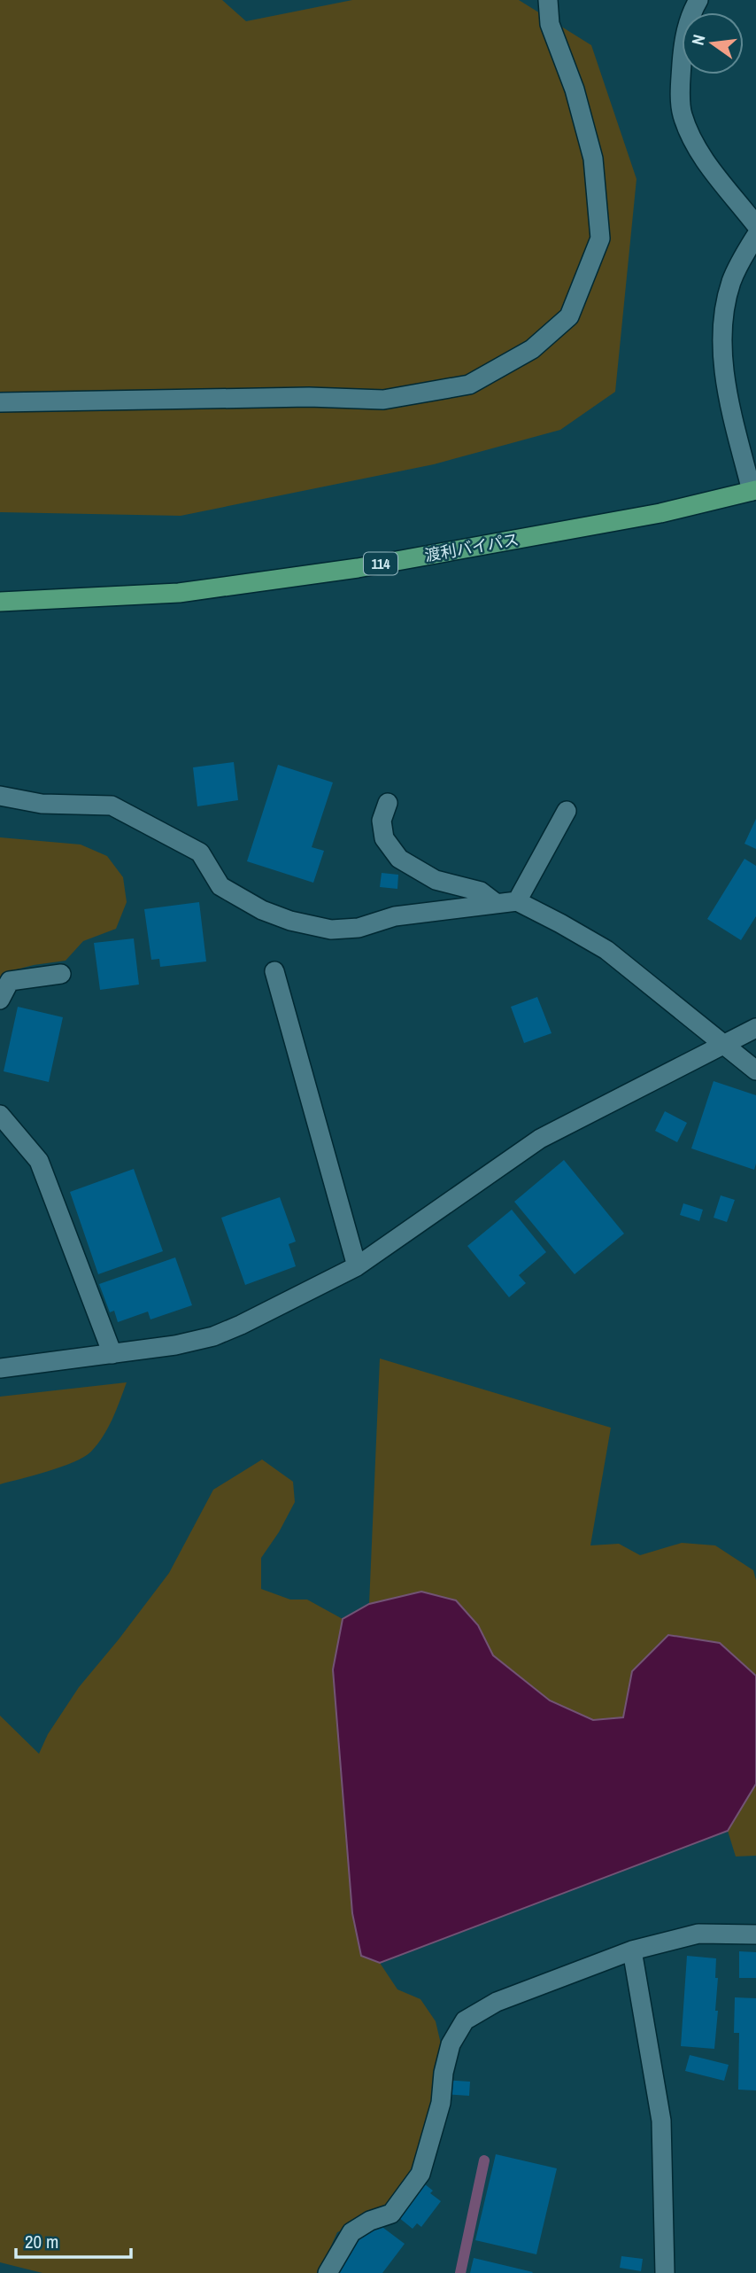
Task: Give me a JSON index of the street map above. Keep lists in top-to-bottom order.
{
  "streets": {
    "highway": ["渡利バイパス", "114"]
  },
  "scale_bar": "20 m",
  "north": "left"
}
